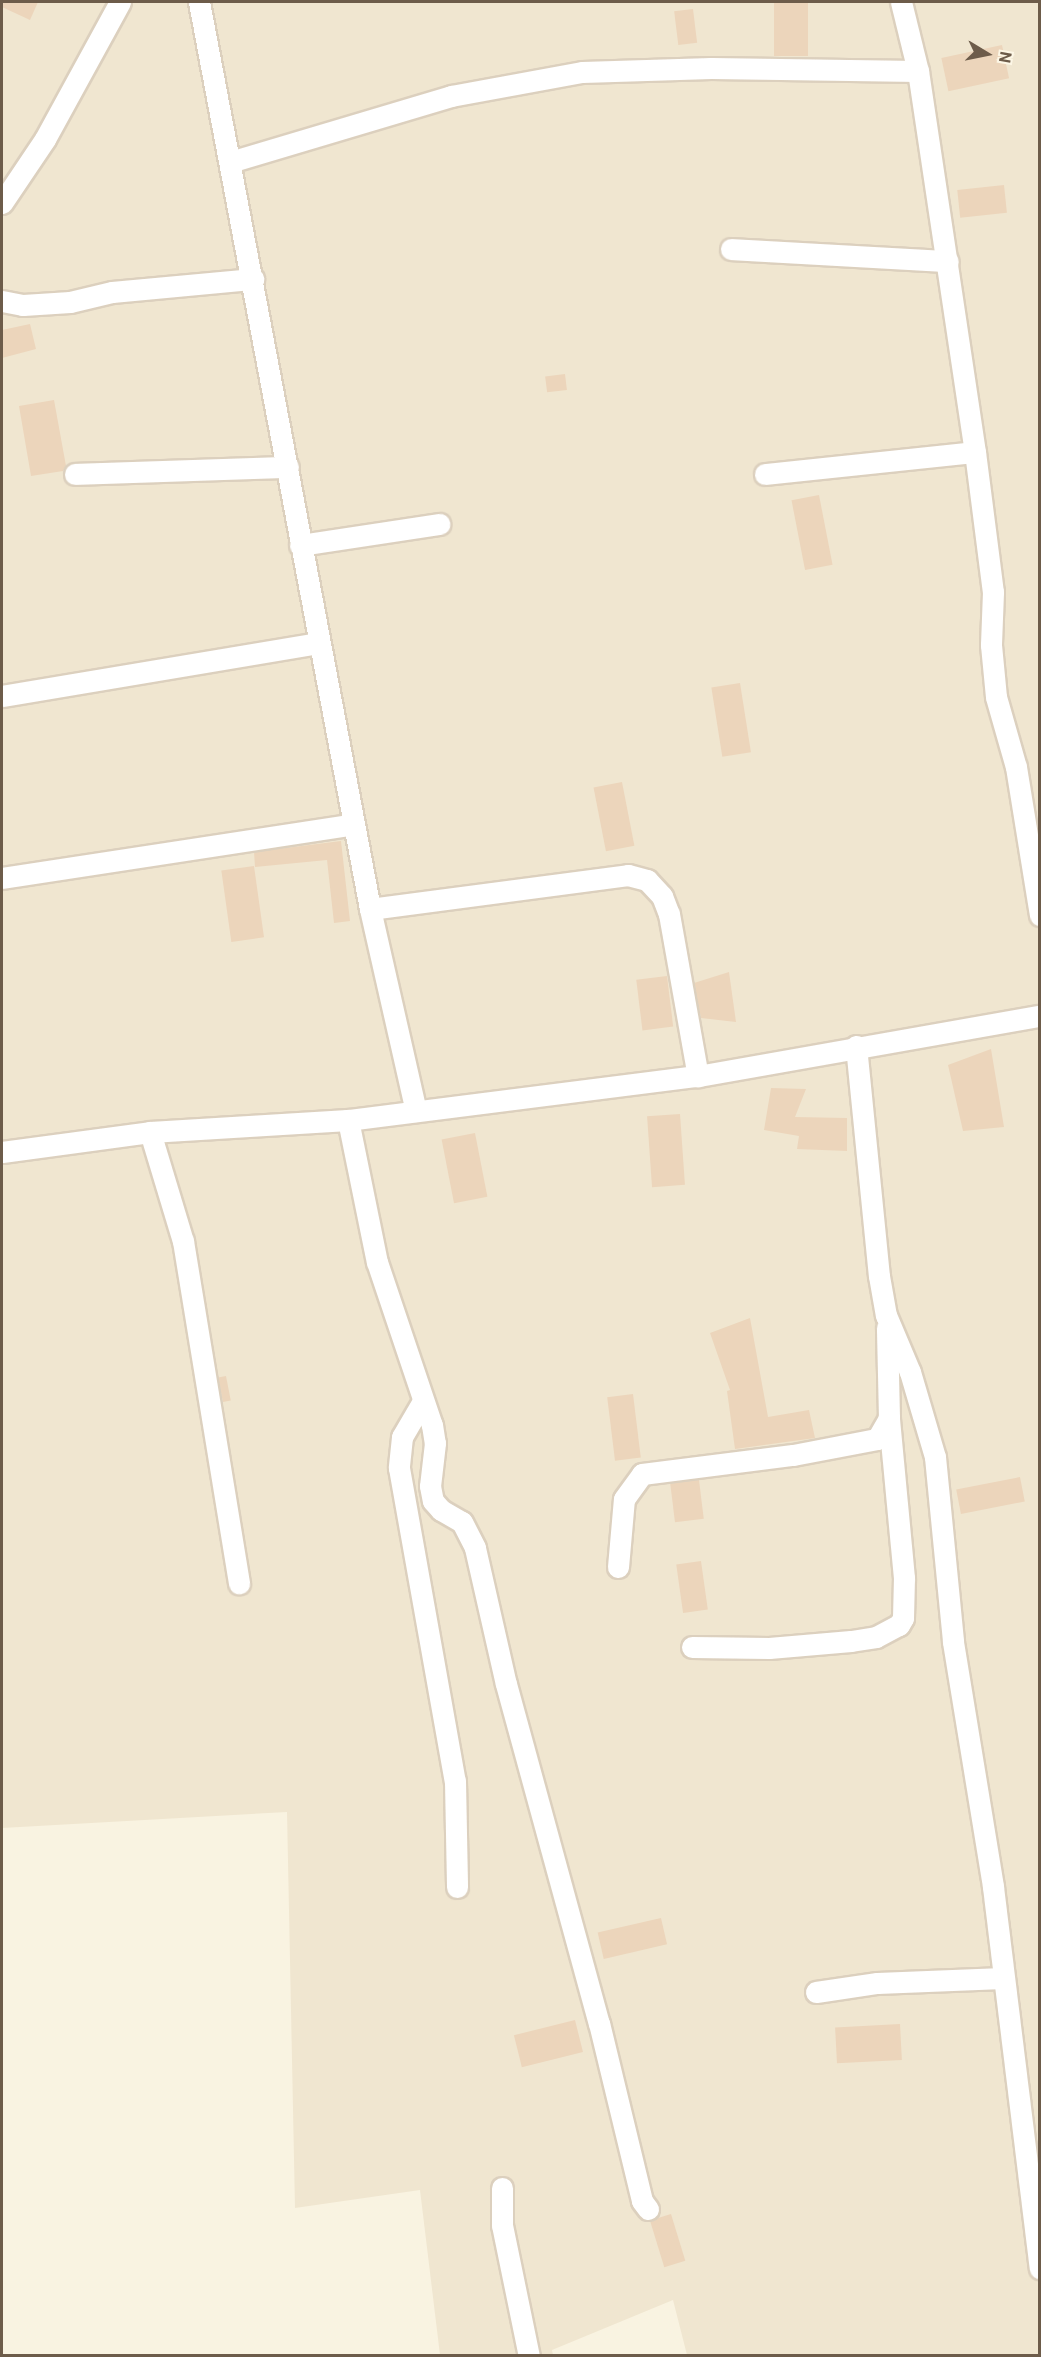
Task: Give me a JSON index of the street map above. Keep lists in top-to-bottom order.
{
  "north": "right"
}
